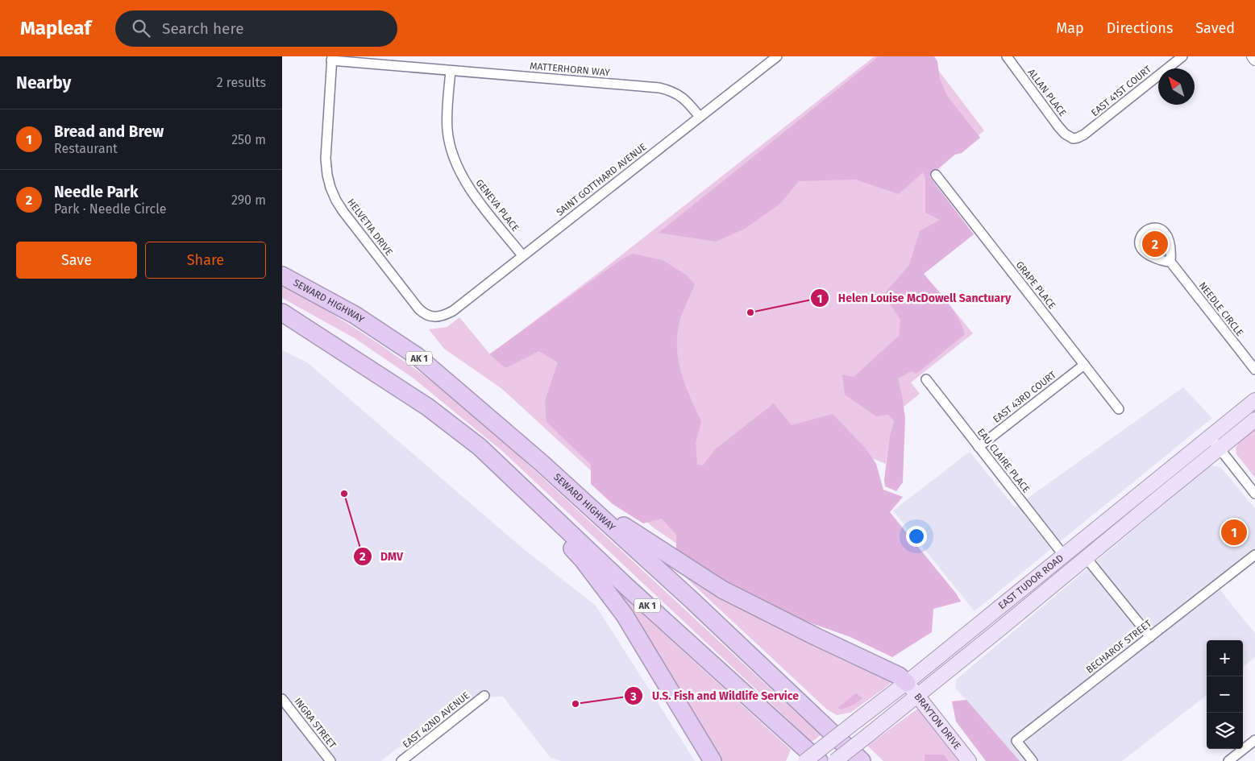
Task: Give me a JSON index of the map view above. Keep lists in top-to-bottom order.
{
  "streets": {
    "highway": ["SEWARD HIGHWAY", "AK 1"],
    "main road": ["EAST TUDOR ROAD", "BRAYTON DRIVE"],
    "street": [
      "MATTERHORN WAY",
      "EAST 41ST COURT",
      "ALLAN PLACE",
      "SAINT GOTTHARD AVENUE",
      "GENEVA PLACE",
      "HELVETIA DRIVE",
      "GRAPE PLACE",
      "NEEDLE CIRCLE",
      "EAST 43RD COURT",
      "EAU CLAIRE PLACE",
      "BECHAROF STREET",
      "EAST 42ND AVENUE",
      "INGRA STREET"
    ]
  },
  "crossings": [
    ["MATTERHORN WAY", "SAINT GOTTHARD AVENUE"],
    ["MATTERHORN WAY", "GENEVA PLACE"],
    ["MATTERHORN WAY", "HELVETIA DRIVE"],
    ["EAST 41ST COURT", "ALLAN PLACE"],
    ["SAINT GOTTHARD AVENUE", "GENEVA PLACE"],
    ["SAINT GOTTHARD AVENUE", "HELVETIA DRIVE"],
    ["GRAPE PLACE", "EAST 43RD COURT"],
    ["EAST 43RD COURT", "EAU CLAIRE PLACE"],
    ["EAU CLAIRE PLACE", "EAST TUDOR ROAD"],
    ["EAST TUDOR ROAD", "BRAYTON DRIVE"]
  ],
  "places": ["Helen Louise McDowell Sanctuary", "DMV", "U.S. Fish and Wildlife Service"],
  "north": "top left",
  "page": {
    "header": "Mapleaf",
    "search": "Search here",
    "nav": ["Map", "Directions", "Saved"],
    "heading": ["Nearby", "2 results"],
    "list": [
      {
        "mark": "1",
        "name": "Bread and Brew",
        "note": "Restaurant",
        "value": "250 m"
      },
      {
        "mark": "2",
        "name": "Needle Park",
        "note": "Park · Needle Circle",
        "value": "290 m"
      }
    ],
    "buttons": ["Save", "Share"],
    "pins": ["2", "1"],
    "map_buttons": ["+", "−"]
  }
}
